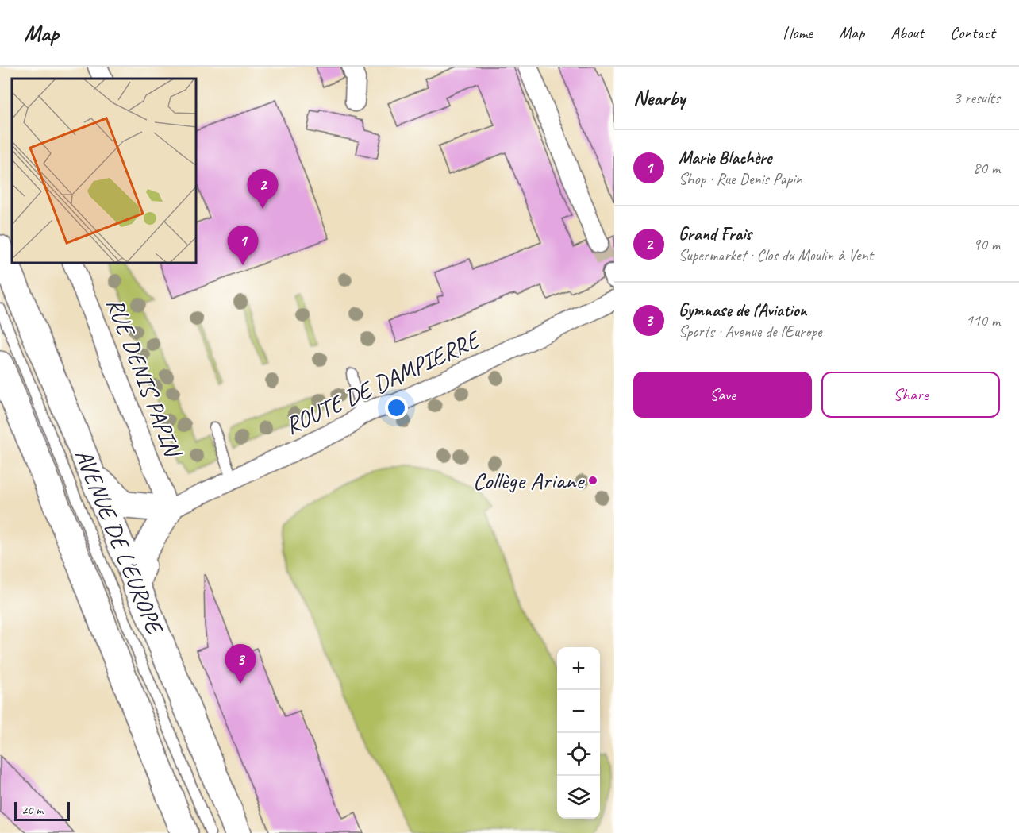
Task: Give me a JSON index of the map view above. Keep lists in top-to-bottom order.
{
  "streets": {
    "main road": ["AVENUE DE L'EUROPE"],
    "street": ["RUE DENIS PAPIN", "ROUTE DE DAMPIERRE"]
  },
  "crossings": [
    ["RUE DENIS PAPIN", "ROUTE DE DAMPIERRE"]
  ],
  "places": ["Collège Ariane"],
  "scale_bar": "20 m",
  "page": {
    "header": "Map",
    "nav": [
      "Home",
      "Map",
      "About",
      "Contact"
    ],
    "heading": ["Nearby", "3 results"],
    "list": [
      {
        "mark": "1",
        "name": "Marie Blachère",
        "note": "Shop · Rue Denis Papin",
        "value": "80 m"
      },
      {
        "mark": "2",
        "name": "Grand Frais",
        "note": "Supermarket · Clos du Moulin à Vent",
        "value": "90 m"
      },
      {
        "mark": "3",
        "name": "Gymnase de l'Aviation",
        "note": "Sports · Avenue de l'Europe",
        "value": "110 m"
      }
    ],
    "pins": ["2", "1", "3"],
    "buttons": ["Save", "Share"],
    "map_buttons": ["+", "−"],
    "scale": "20 m"
  }
}
